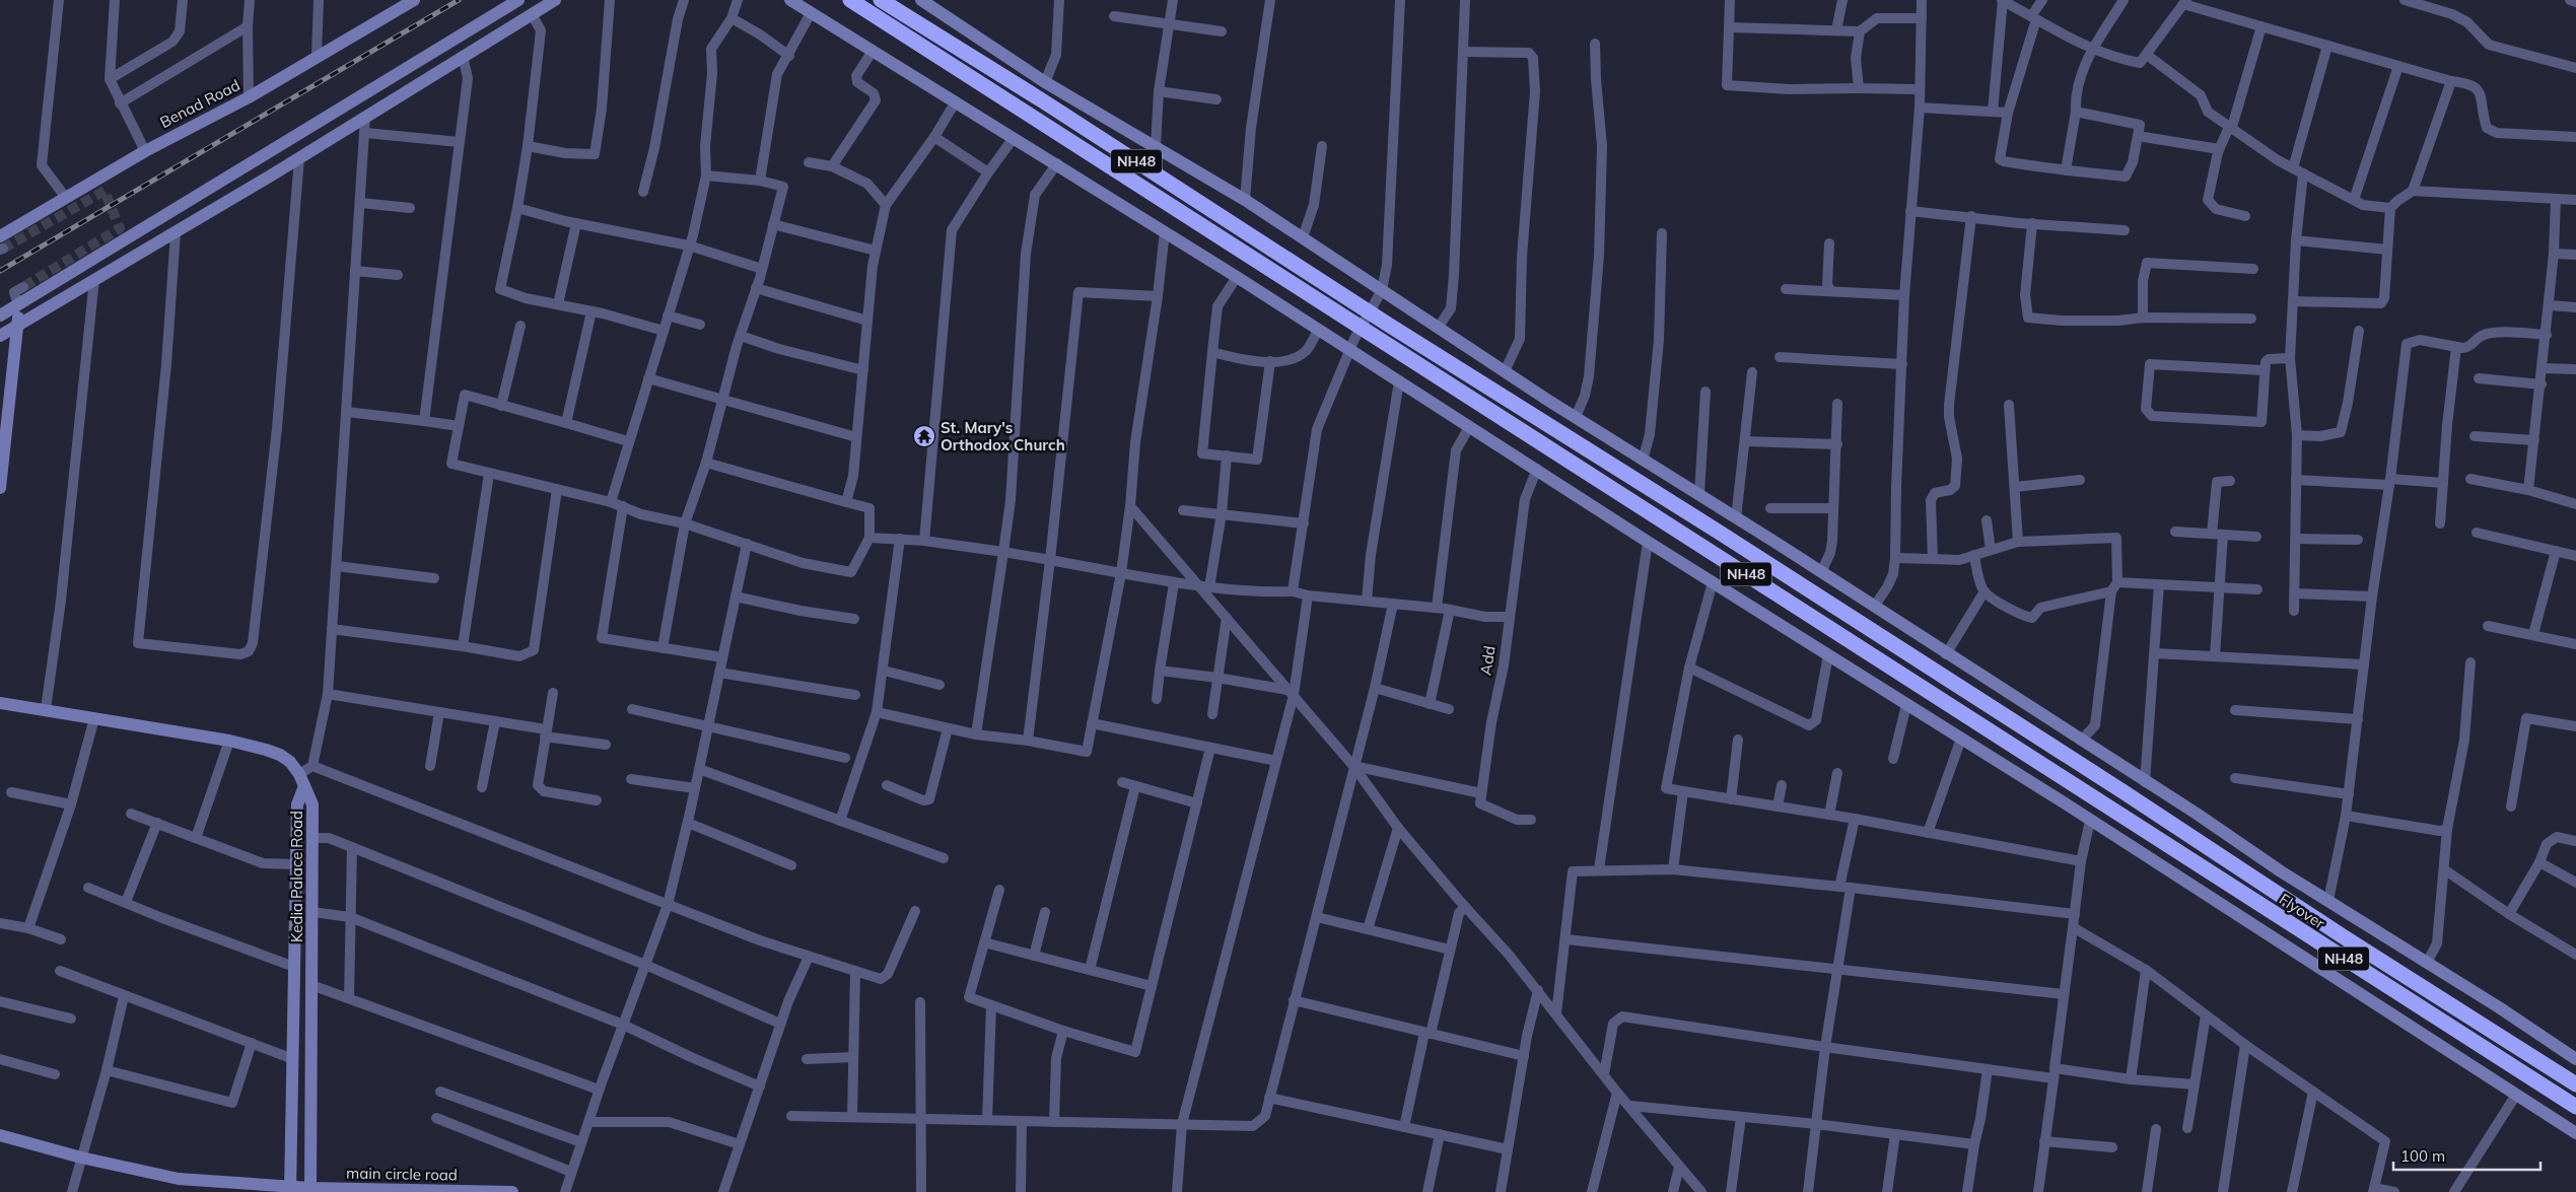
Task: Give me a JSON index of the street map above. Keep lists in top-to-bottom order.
{
  "streets": {
    "highway": ["NH48", "Flyover"],
    "main road": ["Benad Road", "Kedia Palace Road", "main circle road"],
    "street": ["Add"]
  },
  "crossings": [
    ["Kedia Palace Road", "main circle road"]
  ],
  "places": {
    "temple": ["St. Mary's Orthodox Church"]
  },
  "scale_bar": "100 m"
}
